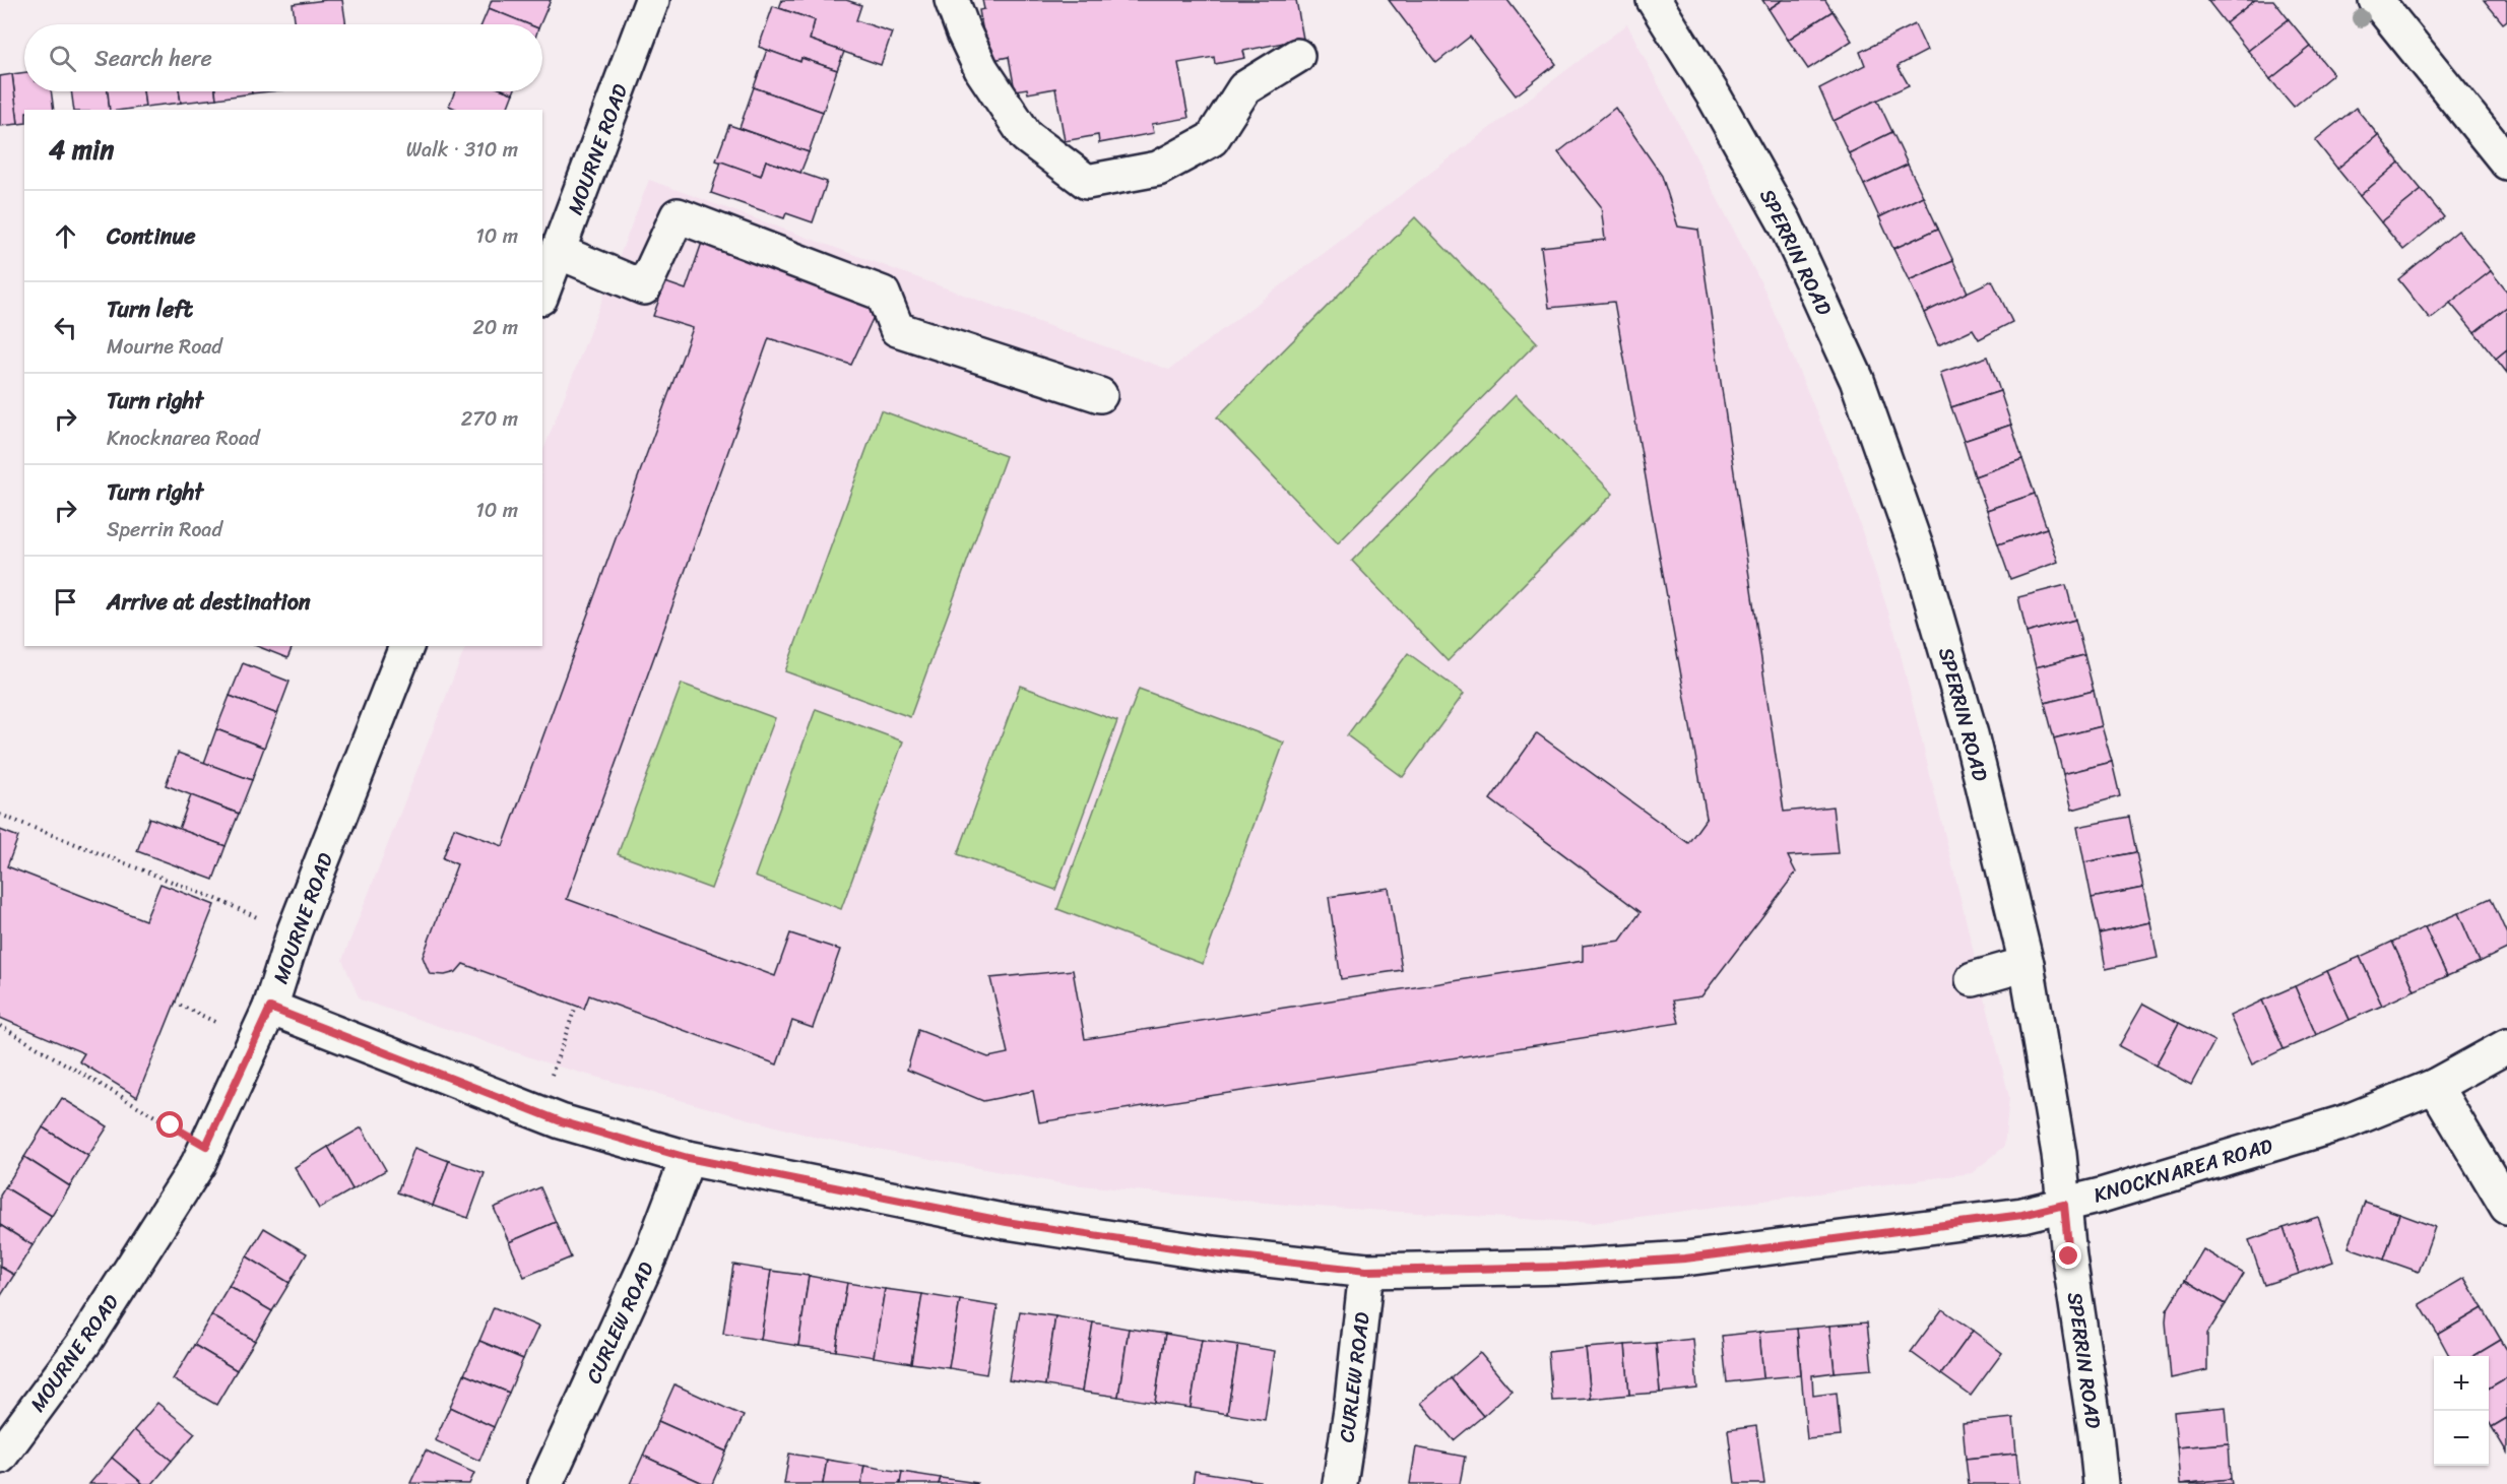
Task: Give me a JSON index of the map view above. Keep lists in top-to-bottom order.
{
  "streets": {
    "street": [
      "MOURNE ROAD",
      "SPERRIN ROAD",
      "KNOCKNAREA ROAD",
      "CURLEW ROAD"
    ]
  },
  "crossings": [
    ["MOURNE ROAD", "KNOCKNAREA ROAD"],
    ["SPERRIN ROAD", "KNOCKNAREA ROAD"],
    ["KNOCKNAREA ROAD", "CURLEW ROAD"]
  ],
  "page": {
    "search": "Search here",
    "heading": ["4 min", "Walk · 310 m"],
    "list": [
      ["Continue", "10 m"],
      ["Turn left", "Mourne Road", "20 m"],
      ["Turn right", "Knocknarea Road", "270 m"],
      ["Turn right", "Sperrin Road", "10 m"],
      "Arrive at destination"
    ],
    "map_buttons": ["+", "−"]
  }
}
